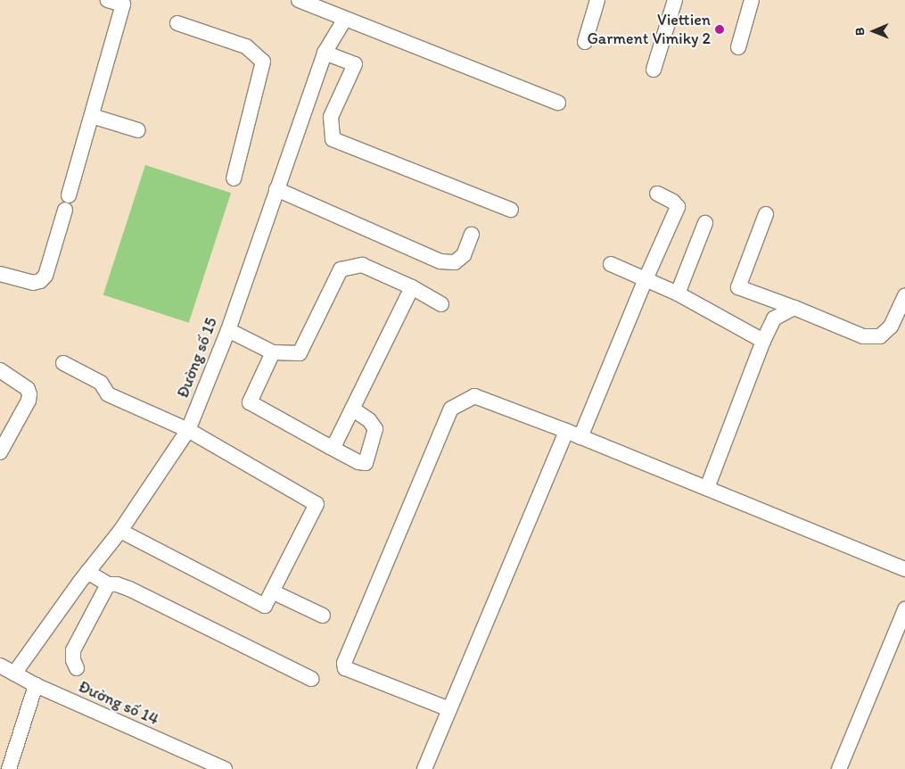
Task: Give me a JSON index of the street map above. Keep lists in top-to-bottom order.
{
  "streets": {
    "street": ["Đường số 15", "Đường số 14"]
  },
  "crossings": [
    ["Đường số 15", "Đường số 14"]
  ],
  "places": ["Viettien Garment Vimiky 2"],
  "north": "left"
}
